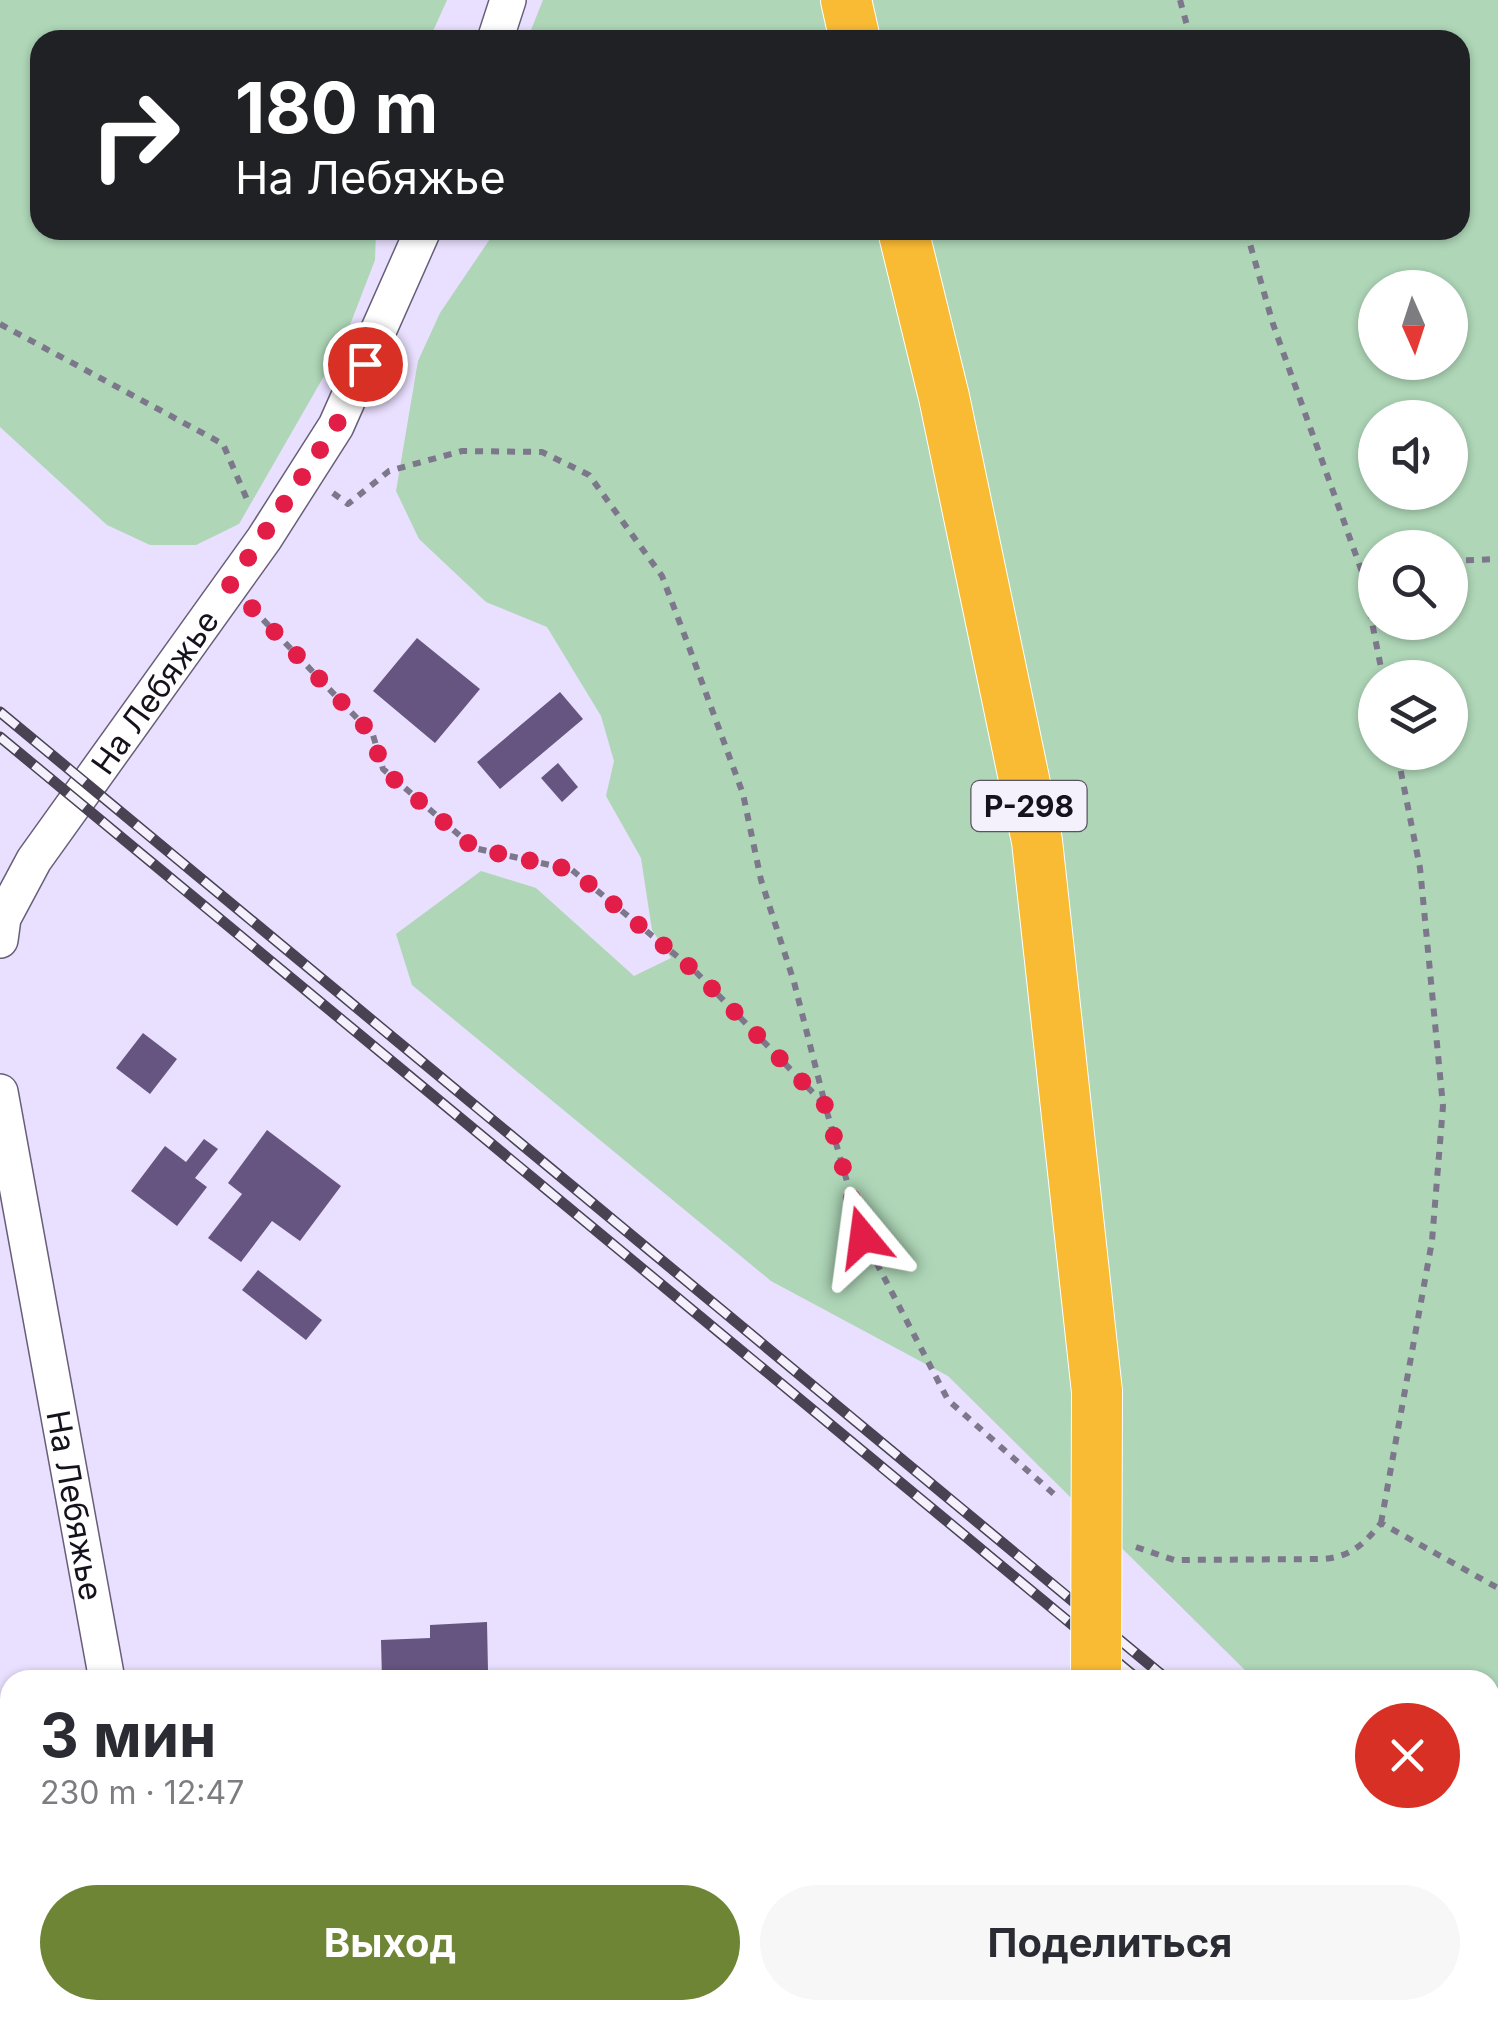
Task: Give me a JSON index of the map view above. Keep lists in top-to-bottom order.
{
  "streets": {
    "highway": ["Р-298"],
    "street": ["На Лебяжье"]
  },
  "north": "bottom",
  "page": {
    "turn": ["180 m", "На Лебяжье"],
    "heading": ["3 мин", "230 m · 12:47"],
    "buttons": ["Выход", "Поделиться"]
  }
}
